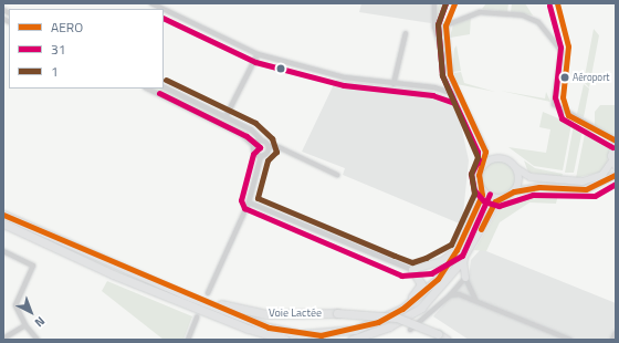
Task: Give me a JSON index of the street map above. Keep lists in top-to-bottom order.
{
  "streets": {
    "highway": ["Voie Lactée"]
  },
  "places": ["Aéroport"],
  "lines": ["transit line AERO", "transit line 31", "transit line 1"],
  "legend": ["AERO", "31", "1"],
  "north": "bottom right"
}
